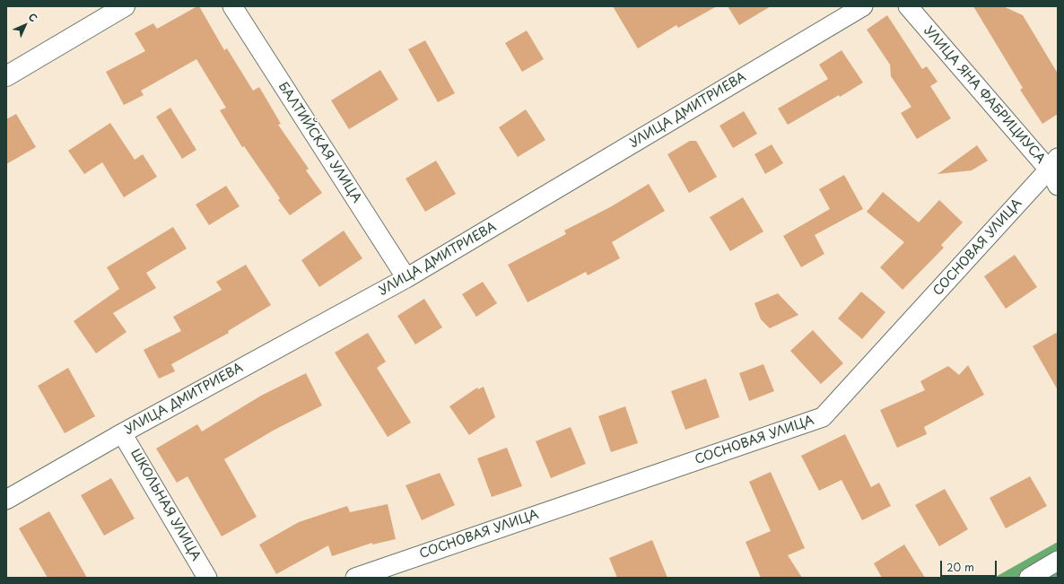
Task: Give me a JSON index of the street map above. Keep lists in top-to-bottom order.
{
  "streets": {
    "street": [
      "УЛИЦА ЯНА ФАБРИЦИУСА",
      "УЛИЦА ДМИТРИЕВА",
      "БАЛТИЙСКАЯ УЛИЦА",
      "СОСНОВАЯ УЛИЦА",
      "ШКОЛЬНАЯ УЛИЦА"
    ]
  },
  "crossings": [
    ["УЛИЦА ЯНА ФАБРИЦИУСА", "СОСНОВАЯ УЛИЦА"],
    ["УЛИЦА ДМИТРИЕВА", "БАЛТИЙСКАЯ УЛИЦА"],
    ["УЛИЦА ДМИТРИЕВА", "ШКОЛЬНАЯ УЛИЦА"]
  ],
  "scale_bar": "20 m",
  "north": "top right"
}
